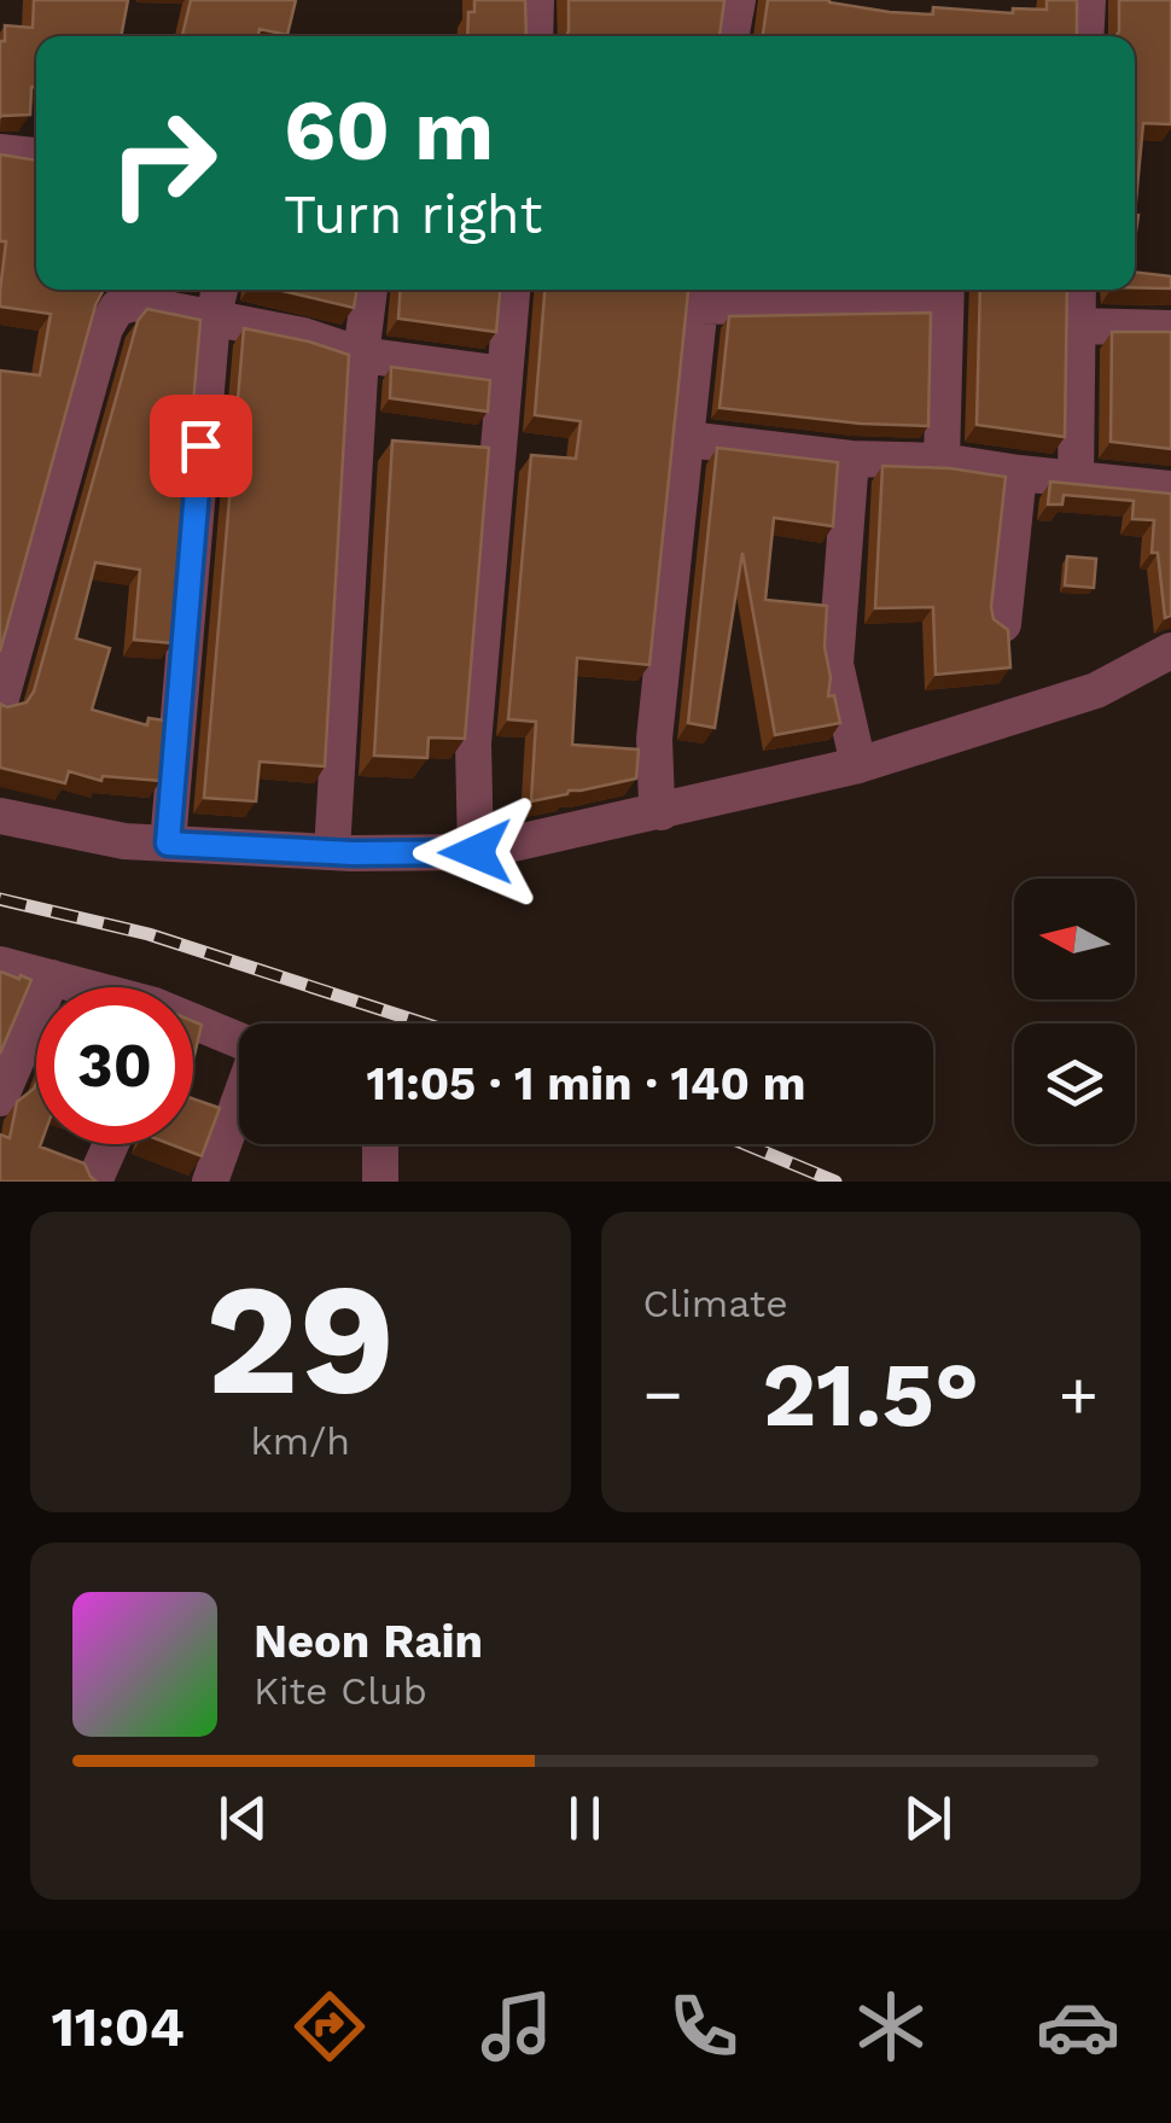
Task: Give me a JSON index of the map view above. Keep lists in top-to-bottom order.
{
  "north": "left",
  "page": {
    "turn": ["60 m", "Turn right"],
    "limit": "30",
    "trip": "11:05 · 1 min · 140 m",
    "tile": [
      ["29", "km/h"],
      "Climate"
    ],
    "heat": ["−", "21.5°", "+"],
    "song": ["Neon Rain", "Kite Club"],
    "tabs": "11:04"
  }
}
